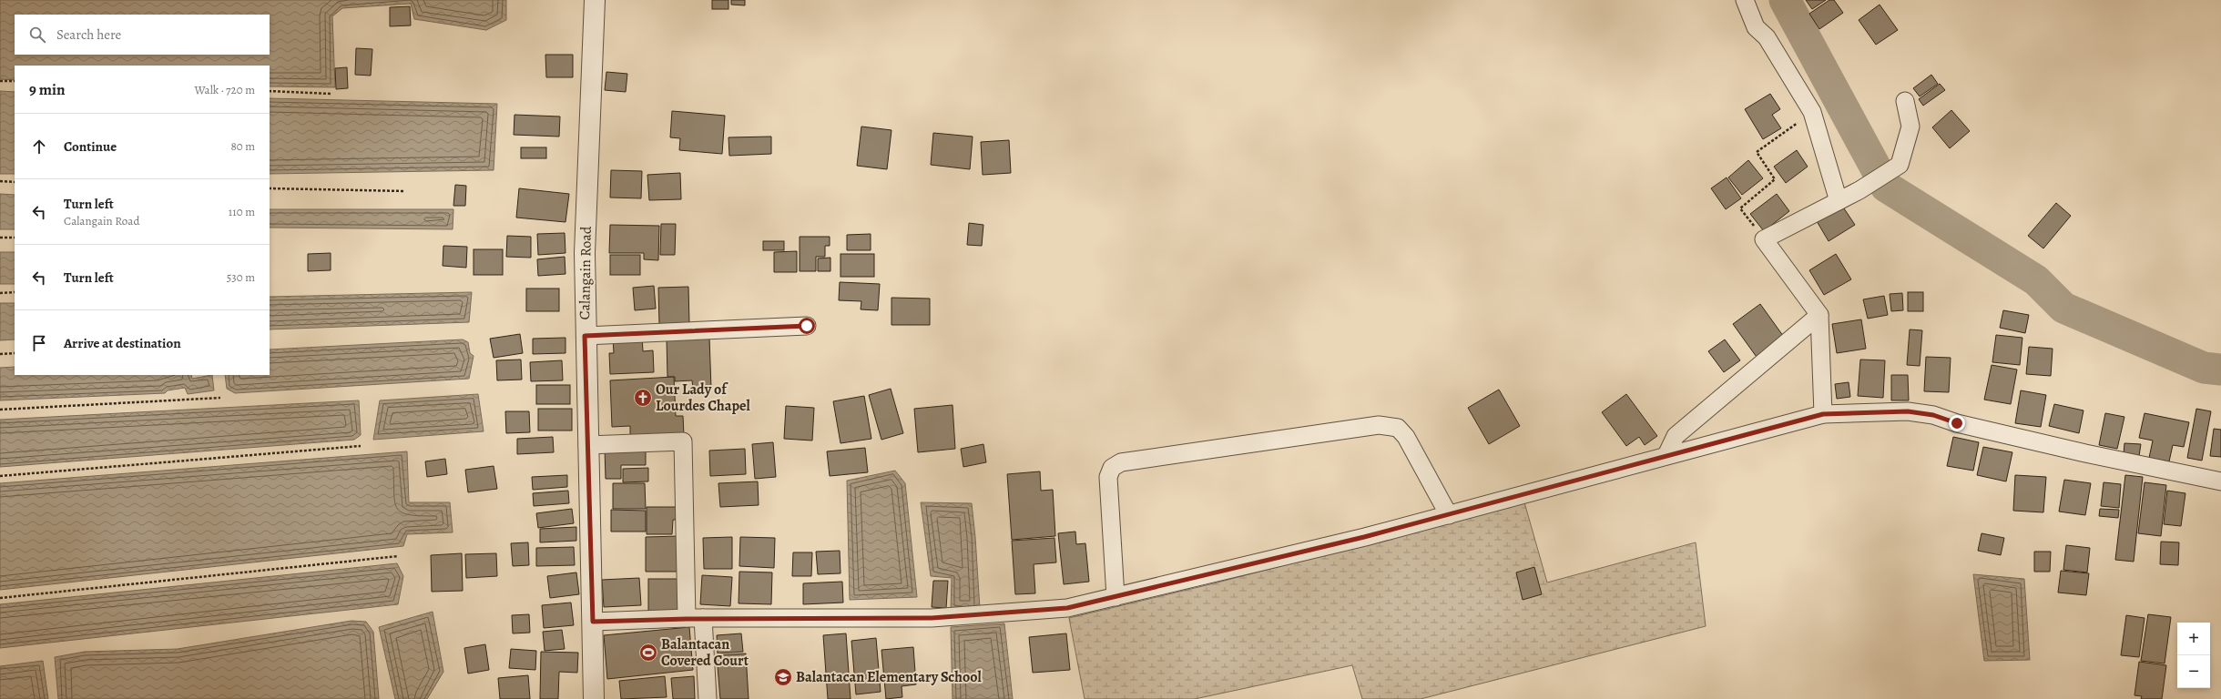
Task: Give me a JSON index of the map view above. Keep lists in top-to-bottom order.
{
  "streets": {
    "street": ["Calangain Road"]
  },
  "places": {
    "church": ["Our Lady of Lourdes Chapel"],
    "sports": ["Balantacan Covered Court"],
    "school or university": ["Balantacan Elementary School"]
  },
  "page": {
    "search": "Search here",
    "heading": ["9 min", "Walk · 720 m"],
    "list": [
      ["Continue", "80 m"],
      ["Turn left", "Calangain Road", "110 m"],
      ["Turn left", "530 m"],
      "Arrive at destination"
    ],
    "map_buttons": ["+", "−"]
  }
}
